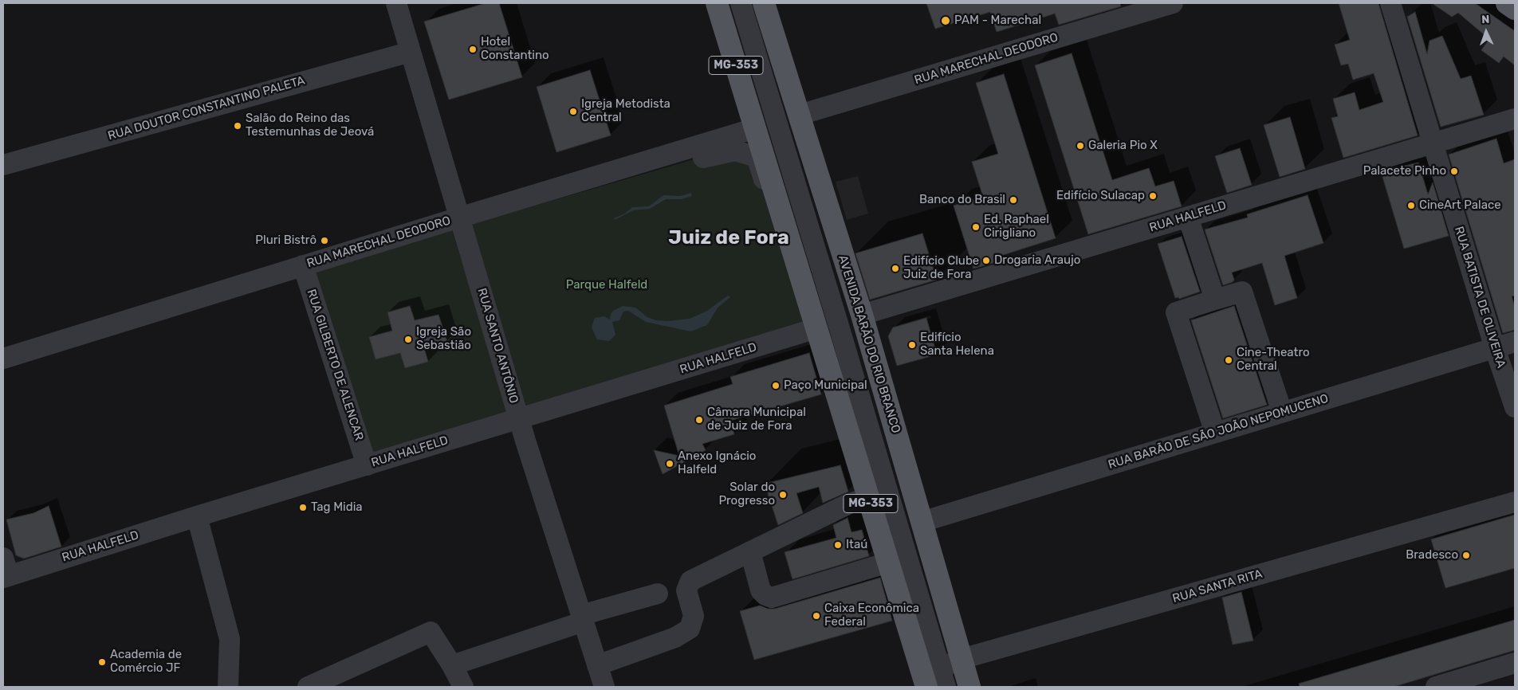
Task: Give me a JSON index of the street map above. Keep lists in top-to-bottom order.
{
  "streets": {
    "main road": ["MG-353", "AVENIDA BARÃO DO RIO BRANCO"],
    "street": [
      "RUA MARECHAL DEODORO",
      "RUA DOUTOR CONSTANTINO PALETA",
      "RUA HALFELD",
      "RUA BATISTA DE OLIVEIRA",
      "RUA SANTO ANTÔNIO",
      "RUA GILBERTO DE ALENCAR",
      "RUA BARÃO DE SÃO JOÃO NEPOMUCENO",
      "RUA SANTA RITA"
    ]
  },
  "crossings": [
    ["RUA MARECHAL DEODORO", "MG-353"],
    ["RUA MARECHAL DEODORO", "AVENIDA BARÃO DO RIO BRANCO"],
    ["RUA MARECHAL DEODORO", "RUA SANTO ANTÔNIO"],
    ["RUA MARECHAL DEODORO", "RUA GILBERTO DE ALENCAR"],
    ["MG-353", "RUA HALFELD"],
    ["MG-353", "AVENIDA BARÃO DO RIO BRANCO"],
    ["MG-353", "RUA SANTA RITA"],
    ["RUA DOUTOR CONSTANTINO PALETA", "RUA SANTO ANTÔNIO"],
    ["RUA HALFELD", "RUA BATISTA DE OLIVEIRA"],
    ["RUA HALFELD", "AVENIDA BARÃO DO RIO BRANCO"],
    ["RUA HALFELD", "RUA SANTO ANTÔNIO"],
    ["RUA HALFELD", "RUA GILBERTO DE ALENCAR"],
    ["RUA BATISTA DE OLIVEIRA", "RUA BARÃO DE SÃO JOÃO NEPOMUCENO"],
    ["AVENIDA BARÃO DO RIO BRANCO", "RUA BARÃO DE SÃO JOÃO NEPOMUCENO"],
    ["AVENIDA BARÃO DO RIO BRANCO", "RUA SANTA RITA"]
  ],
  "districts": ["Juiz de Fora"],
  "parks": ["Parque Halfeld"],
  "places": [
    "PAM - Marechal",
    "Hotel Constantino",
    "Igreja Metodista Central",
    "Salão do Reino das Testemunhas de Jeová",
    "Galeria Pio X",
    "Palacete Pinho",
    "Edifício Sulacap",
    "Banco do Brasil",
    "CineArt Palace",
    "Ed. Raphael Cirigliano",
    "Pluri Bistrô",
    "Drogaria Araujo",
    "Edifício Clube Juiz de Fora",
    "Igreja São Sebastião",
    "Edifício Santa Helena",
    "Cine-Theatro Central",
    "Paço Municipal",
    "Câmara Municipal de Juiz de Fora",
    "Anexo Ignácio Halfeld",
    "Solar do Progresso",
    "Tag Midia",
    "Itaú",
    "Bradesco",
    "Caixa Econômica Federal",
    "Academia de Comércio JF"
  ],
  "north": "top"
}
